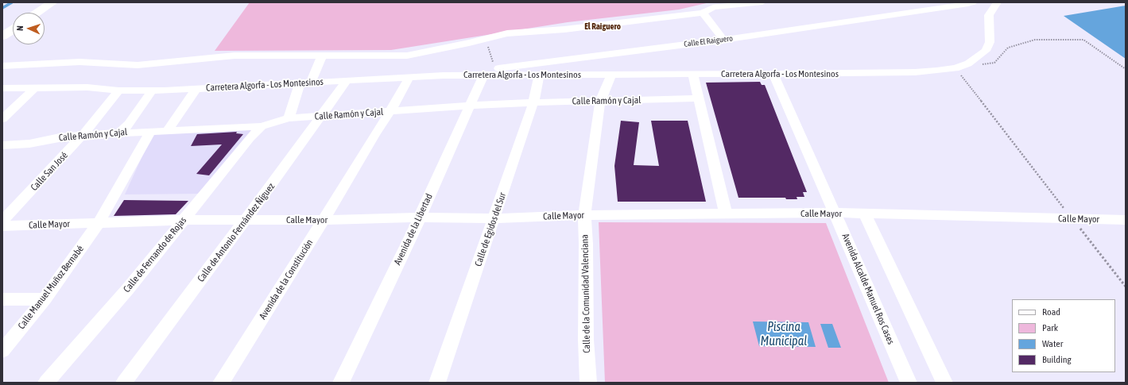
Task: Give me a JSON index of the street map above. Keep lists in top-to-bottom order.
{
  "streets": {
    "street": [
      "Calle El Raiguero",
      "Carretera Algorfa - Los Montesinos",
      "Calle Ramón y Cajal",
      "Calle San José",
      "Calle Mayor",
      "Avenida de la Libertad",
      "Calle de Egidos del Sur",
      "Calle de Antonio Fernández Ñíguez",
      "Calle de Fernando de Rojas",
      "Avenida de la Constitución",
      "Calle Manuel Muñoz Bernabé",
      "Avenida Alcalde Manuel Ros Cases",
      "Calle de la Comunidad Valenciana"
    ]
  },
  "crossings": [
    ["Calle El Raiguero", "Carretera Algorfa - Los Montesinos"],
    ["Calle El Raiguero", "Avenida de la Libertad"],
    ["Carretera Algorfa - Los Montesinos", "Calle San José"],
    ["Carretera Algorfa - Los Montesinos", "Avenida de la Libertad"],
    ["Carretera Algorfa - Los Montesinos", "Calle de Egidos del Sur"],
    ["Carretera Algorfa - Los Montesinos", "Calle de Antonio Fernández Ñíguez"],
    ["Carretera Algorfa - Los Montesinos", "Avenida de la Constitución"],
    ["Carretera Algorfa - Los Montesinos", "Avenida Alcalde Manuel Ros Cases"],
    ["Carretera Algorfa - Los Montesinos", "Calle de la Comunidad Valenciana"],
    ["Calle Ramón y Cajal", "Calle San José"],
    ["Calle Ramón y Cajal", "Avenida de la Libertad"],
    ["Calle Ramón y Cajal", "Calle de Egidos del Sur"],
    ["Calle Ramón y Cajal", "Calle de Antonio Fernández Ñíguez"],
    ["Calle Ramón y Cajal", "Calle de Fernando de Rojas"],
    ["Calle Ramón y Cajal", "Avenida de la Constitución"],
    ["Calle Ramón y Cajal", "Calle Manuel Muñoz Bernabé"],
    ["Calle Ramón y Cajal", "Calle de la Comunidad Valenciana"],
    ["Calle Mayor", "Avenida de la Libertad"],
    ["Calle Mayor", "Calle de Egidos del Sur"],
    ["Calle Mayor", "Calle de Antonio Fernández Ñíguez"],
    ["Calle Mayor", "Calle de Fernando de Rojas"],
    ["Calle Mayor", "Avenida de la Constitución"],
    ["Calle Mayor", "Calle Manuel Muñoz Bernabé"],
    ["Calle Mayor", "Avenida Alcalde Manuel Ros Cases"],
    ["Calle Mayor", "Calle de la Comunidad Valenciana"]
  ],
  "districts": ["El Raiguero"],
  "water": ["Piscina Municipal"],
  "legend": [
    "Road",
    "Park",
    "Water",
    "Building"
  ],
  "north": "left"
}
